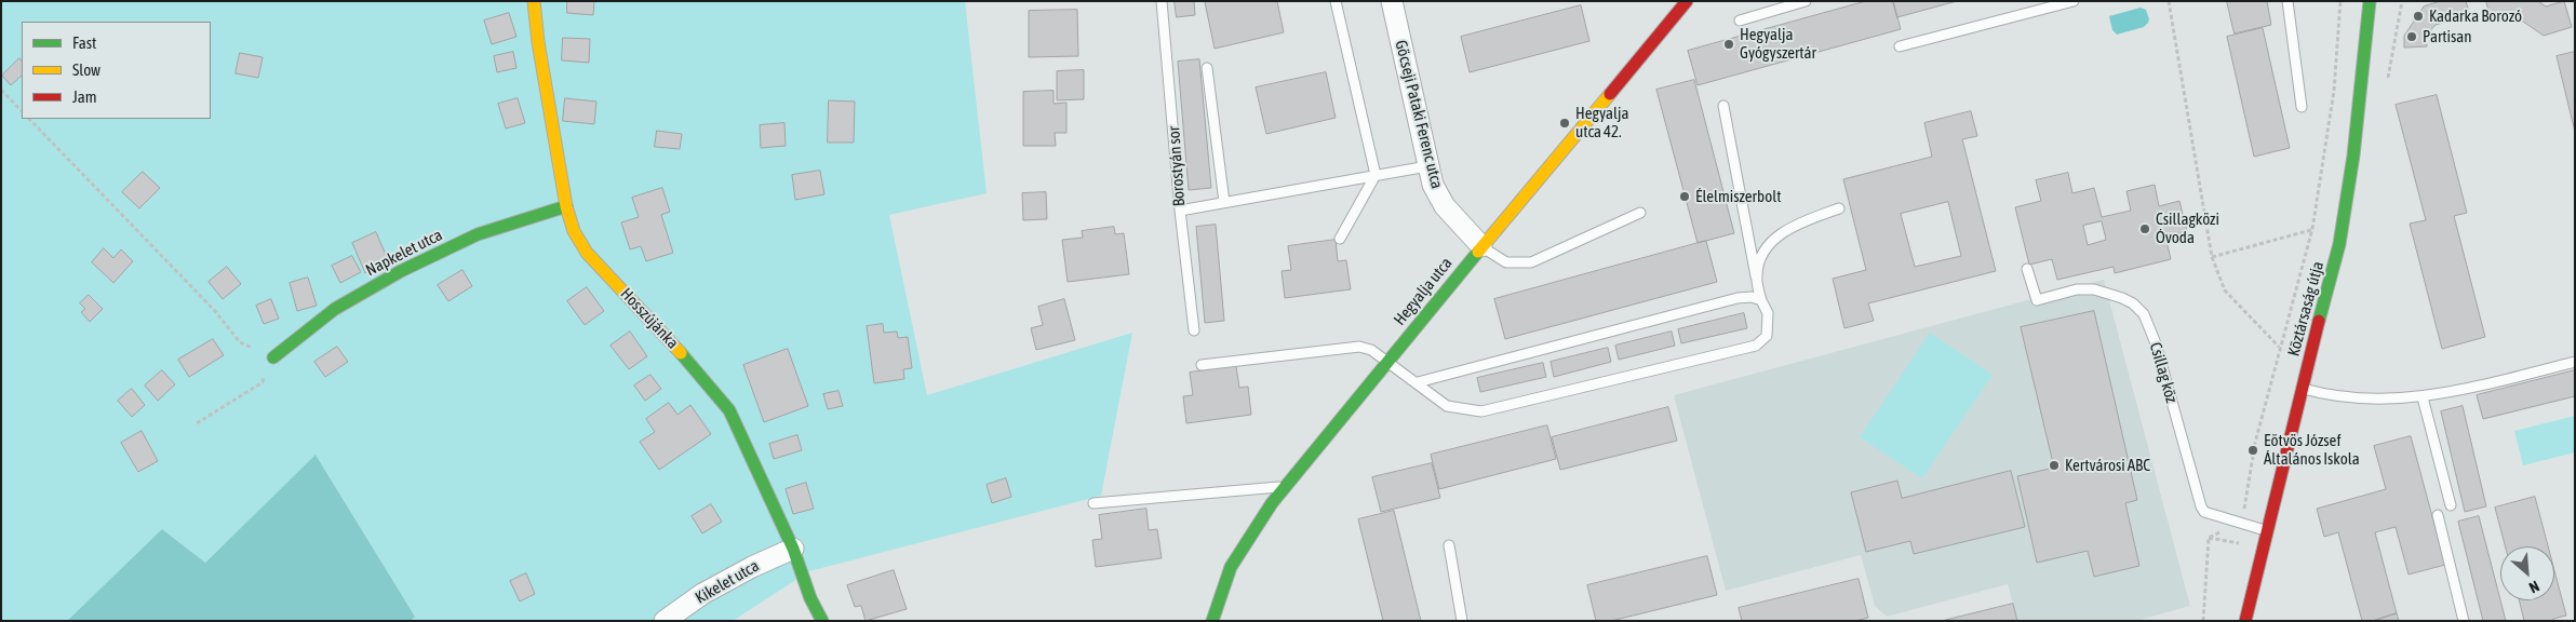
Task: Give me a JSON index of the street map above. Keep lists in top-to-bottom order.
{
  "streets": {
    "street": [
      "Göcseji Pataki Ferenc utca",
      "Napkelet utca",
      "Hegyalja utca",
      "Köztársaság útja",
      "Hosszújánka",
      "Kikelet utca"
    ],
    "lane": ["Borostyán sor", "Csillag köz"]
  },
  "crossings": [
    ["Göcseji Pataki Ferenc utca", "Hegyalja utca"],
    ["Napkelet utca", "Hosszújánka"],
    ["Köztársaság útja", "Csillag köz"],
    ["Hosszújánka", "Kikelet utca"]
  ],
  "places": [
    "Kadarka Borozó",
    "Partisan",
    "Hegyalja Gyógyszertár",
    "Hegyalja utca 42.",
    "Élelmiszerbolt",
    "Csillagközi Óvoda",
    "Eötvös József Általános Iskola",
    "Kertvárosi ABC"
  ],
  "legend": ["Fast", "Slow", "Jam"],
  "north": "bottom right"
}
